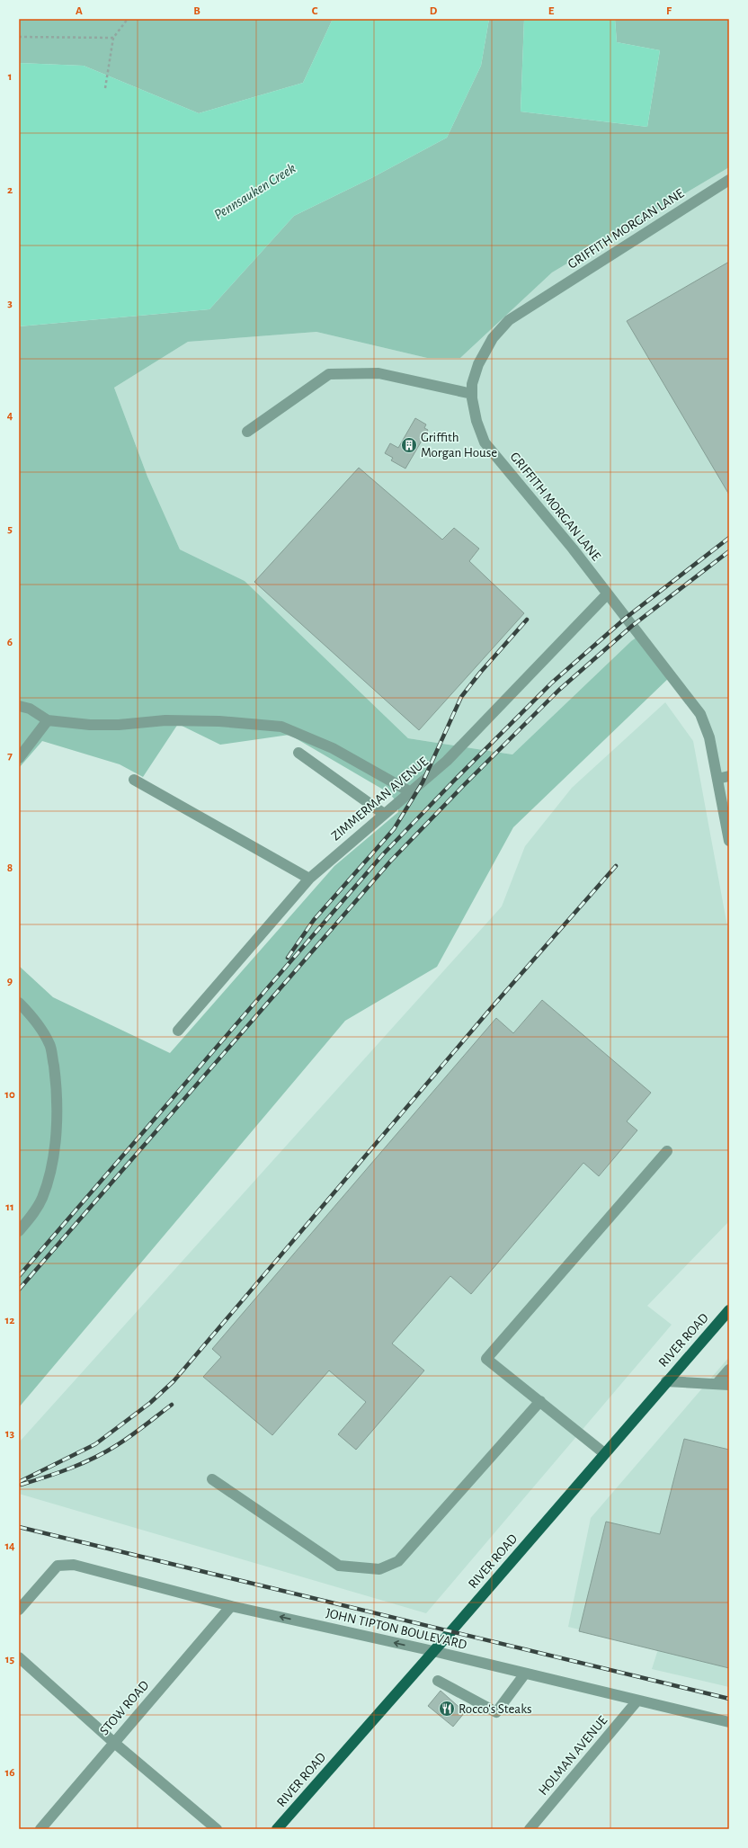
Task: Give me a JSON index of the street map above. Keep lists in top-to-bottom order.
{
  "streets": {
    "main road": ["RIVER ROAD"],
    "street": [
      "GRIFFITH MORGAN LANE",
      "ZIMMERMAN AVENUE",
      "JOHN TIPTON BOULEVARD",
      "STOW ROAD",
      "HOLMAN AVENUE"
    ]
  },
  "crossings": [
    ["GRIFFITH MORGAN LANE", "ZIMMERMAN AVENUE"],
    ["RIVER ROAD", "JOHN TIPTON BOULEVARD"],
    ["JOHN TIPTON BOULEVARD", "STOW ROAD"],
    ["JOHN TIPTON BOULEVARD", "HOLMAN AVENUE"]
  ],
  "water": ["Pennsauken Creek"],
  "places": {
    "building": ["Griffith Morgan House"],
    "restaurant": ["Rocco's Steaks"]
  },
  "grid": {
    "columns": [
      "A",
      "B",
      "C",
      "D",
      "E",
      "F"
    ],
    "rows": [
      "1",
      "2",
      "3",
      "4",
      "5",
      "6",
      "7",
      "8",
      "9",
      "10",
      "11",
      "12",
      "13",
      "14",
      "15",
      "16"
    ]
  }
}
